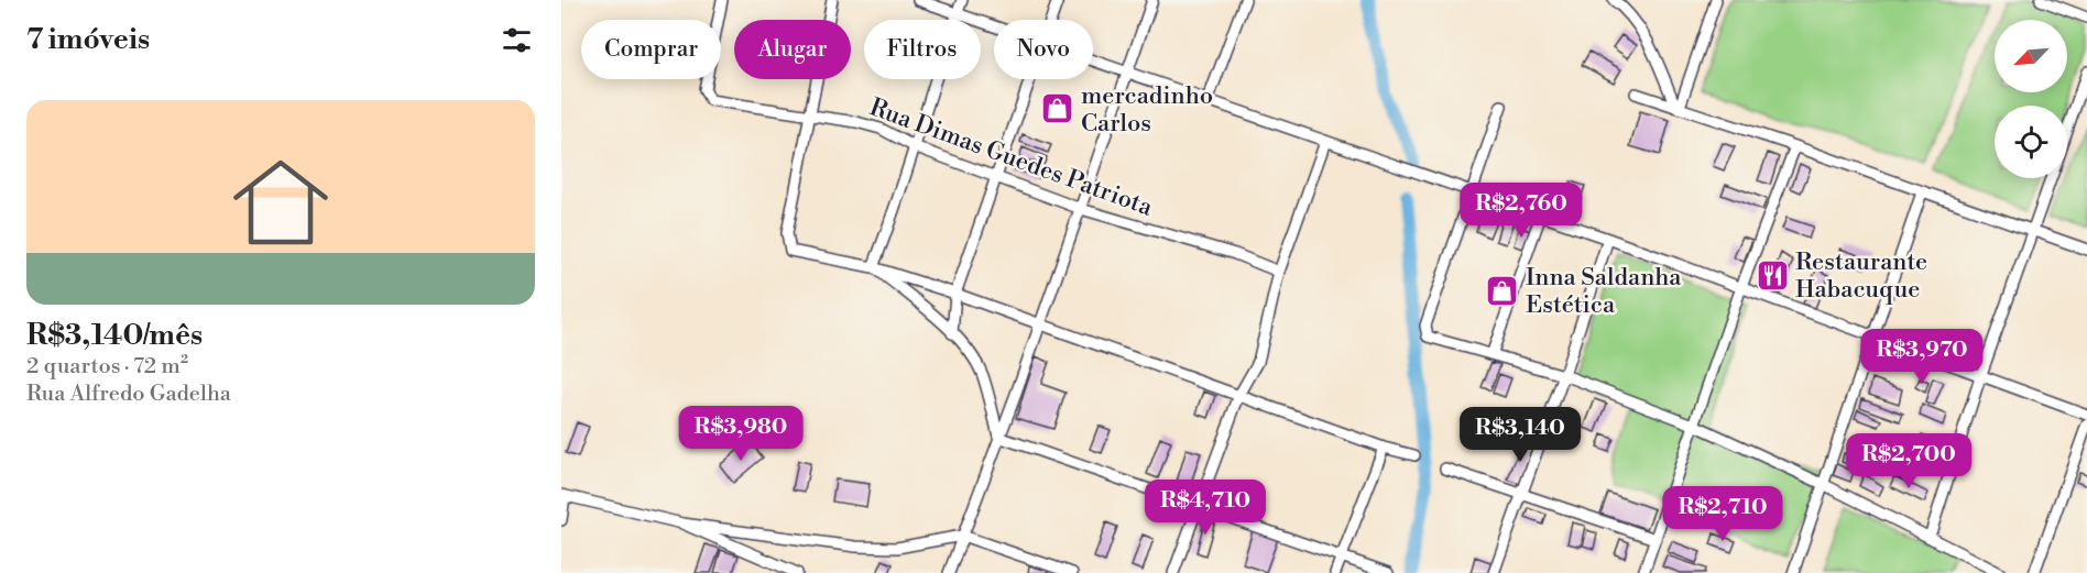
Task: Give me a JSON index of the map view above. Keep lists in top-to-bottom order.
{
  "streets": {
    "street": ["Rua Dimas Guedes Patriota"]
  },
  "places": {
    "shop": ["mercadinho Carlos", "Inna Saldanha Estética"],
    "restaurant": ["Restaurante Habacuque"]
  },
  "north": "bottom left",
  "page": {
    "heading": "7 imóveis",
    "chip": [
      "Comprar",
      "Alugar",
      "Filtros",
      "Novo"
    ],
    "list": [
      {
        "name": "R$3,140/mês",
        "note": "2 quartos · 72 m² · Rua Alfredo Gadelha"
      }
    ],
    "price": [
      "R$2,760",
      "R$3,970",
      "R$3,980",
      "R$3,140",
      "R$2,700",
      "R$4,710",
      "R$2,710"
    ]
  }
}
